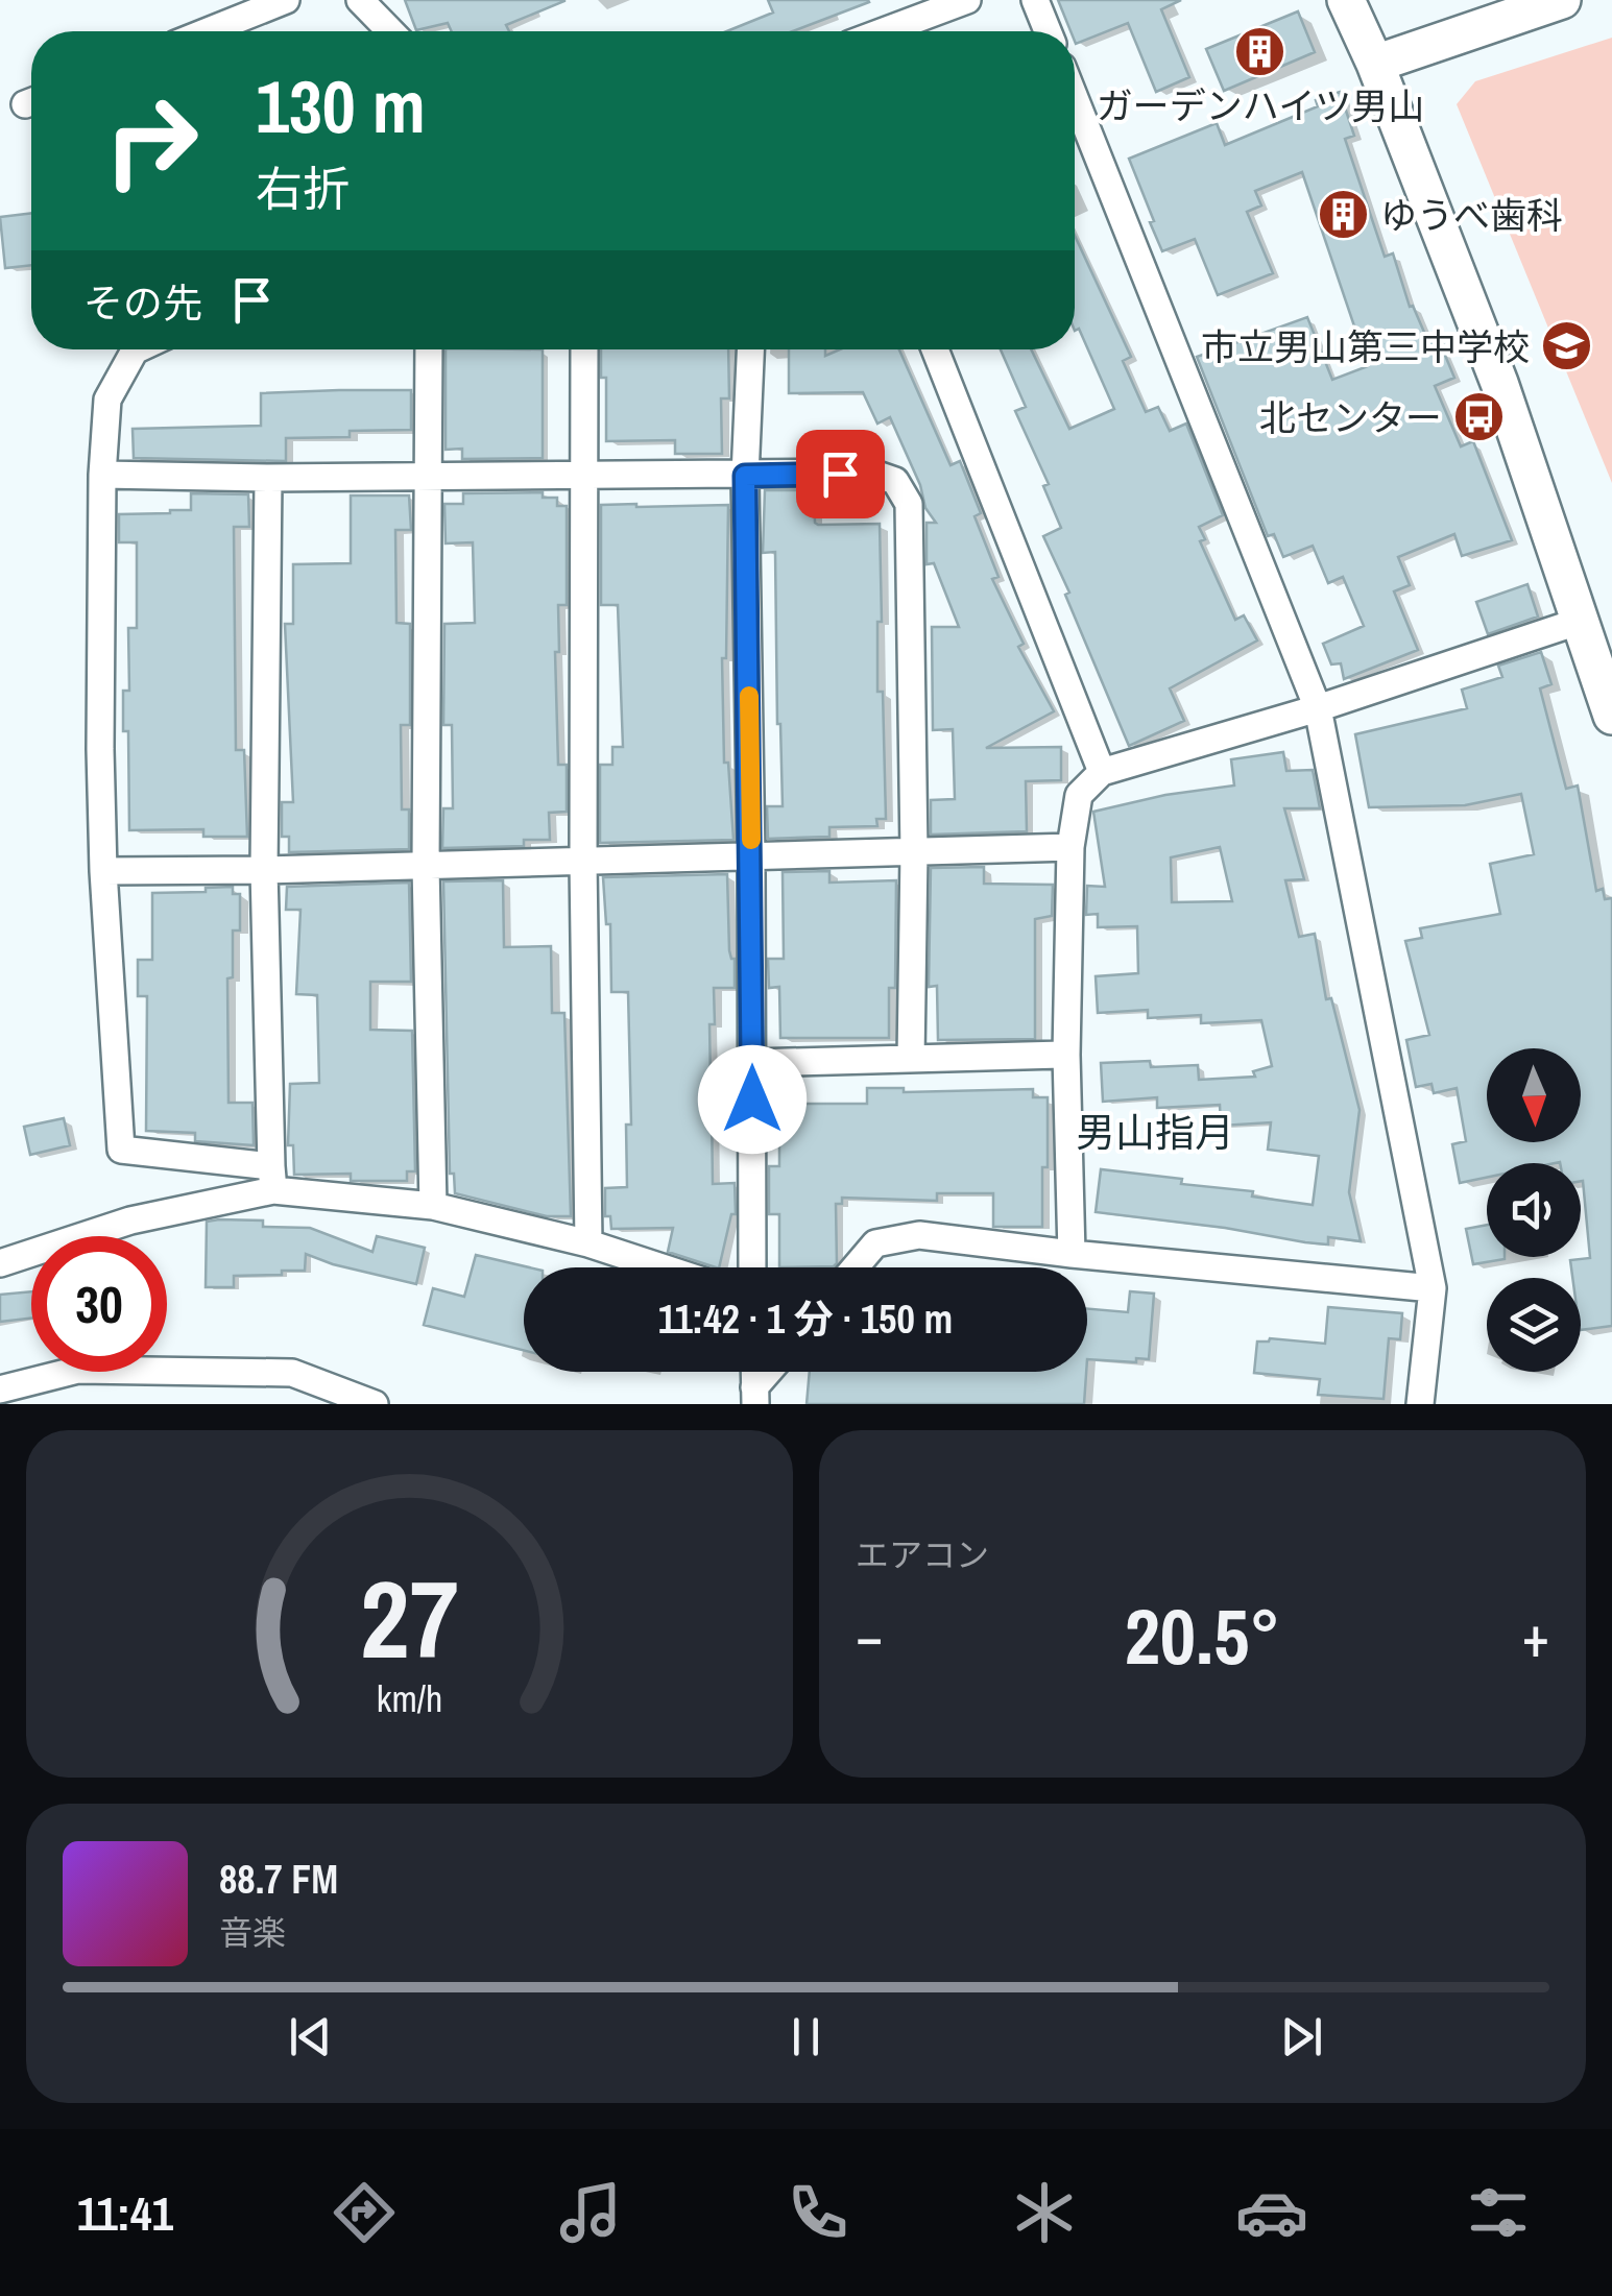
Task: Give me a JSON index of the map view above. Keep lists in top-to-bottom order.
{
  "districts": ["男山指月"],
  "places": {
    "building": ["ガーデンハイツ男山", "ゆうべ歯科"],
    "school or university": ["市立男山第三中学校"],
    "bus stop": ["北センター"]
  },
  "north": "bottom",
  "page": {
    "turn": ["130 m", "右折"],
    "then": "その先",
    "limit": "30",
    "trip": "11:42 · 1 分 · 150 m",
    "tile": "エアコン",
    "heat": ["−", "20.5°", "+"],
    "song": ["88.7 FM", "音楽"],
    "tabs": "11:41",
    "gauge": ["27", "km/h"]
  }
}
